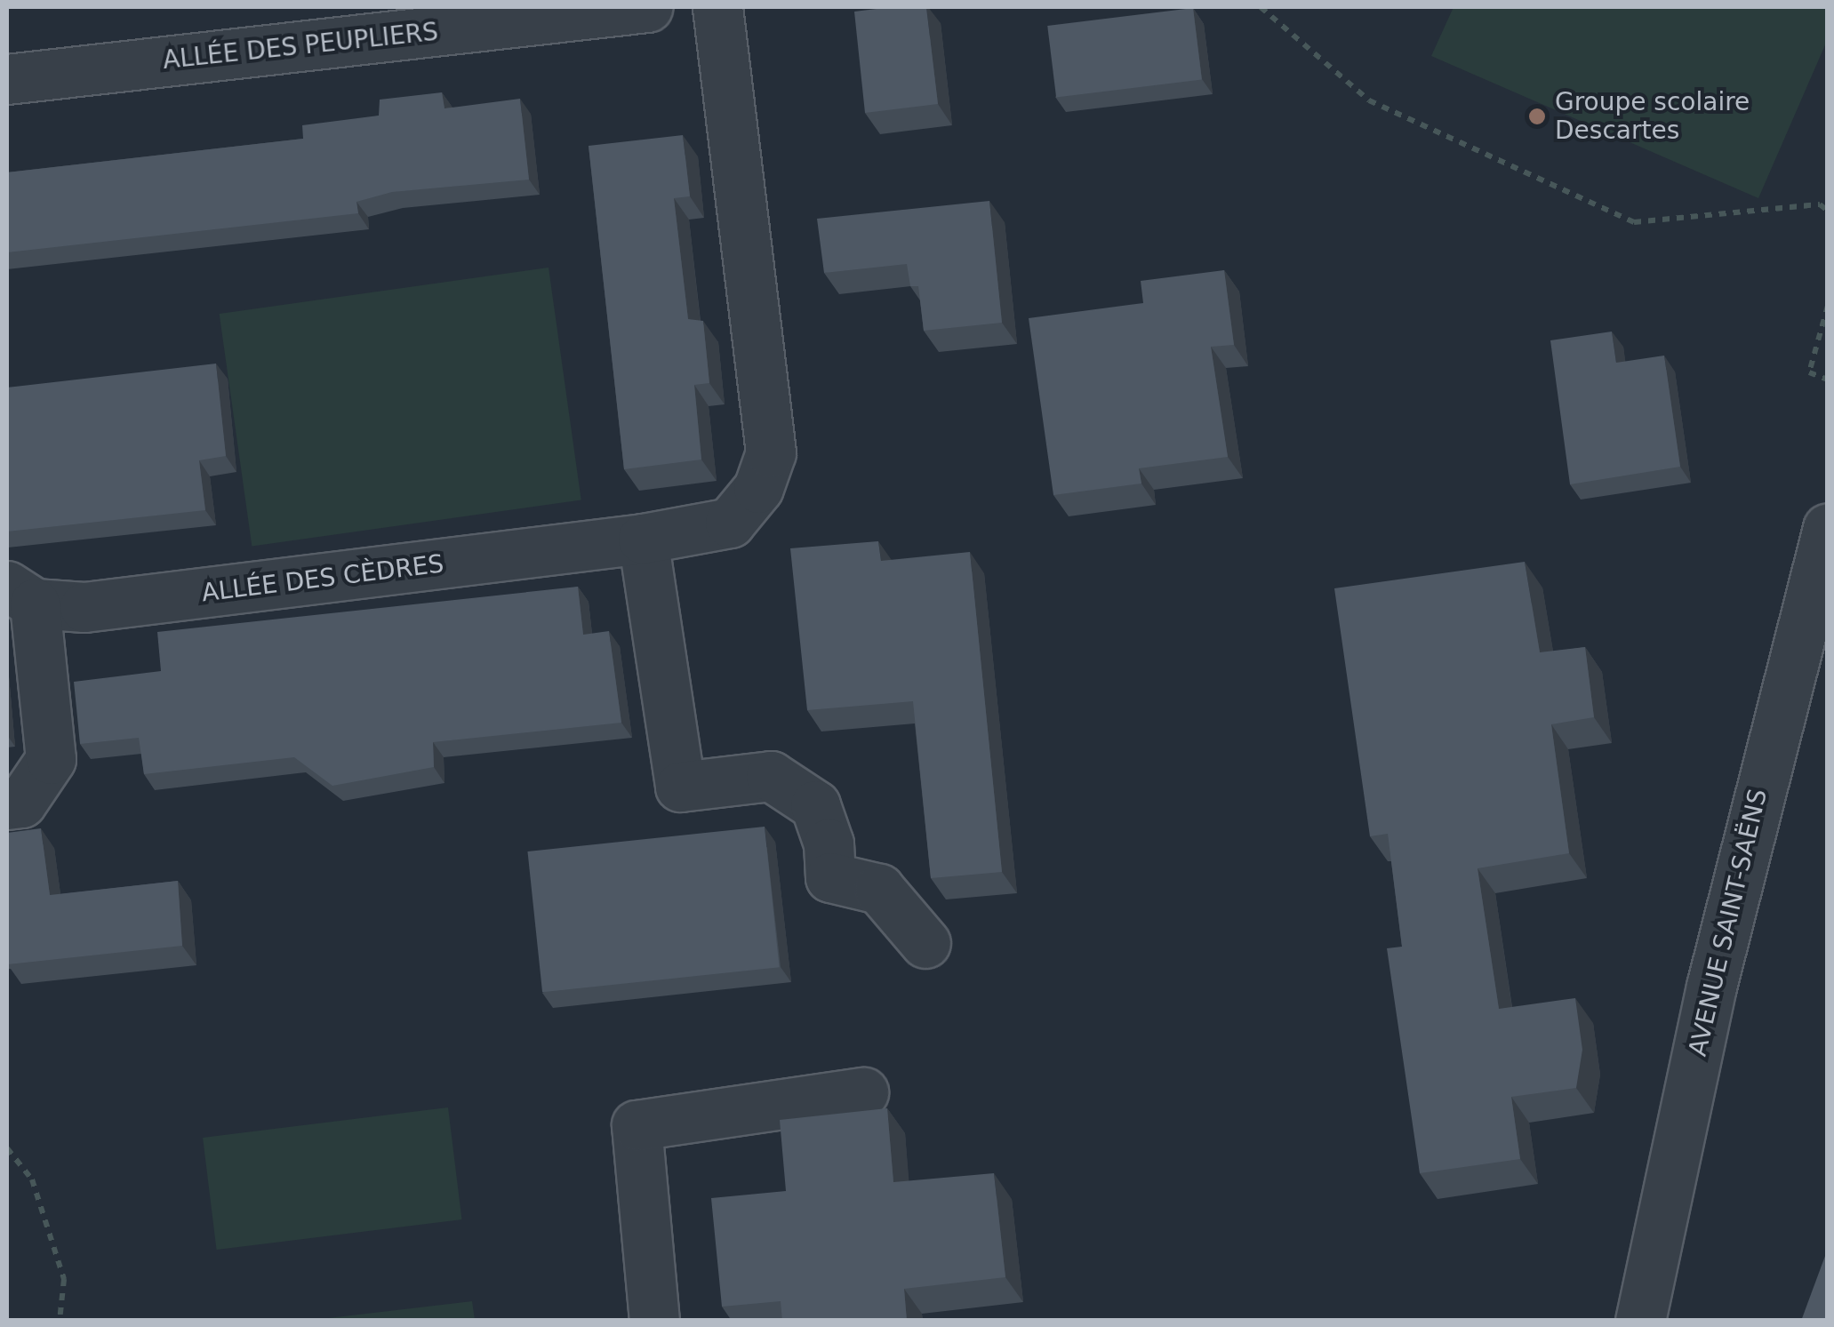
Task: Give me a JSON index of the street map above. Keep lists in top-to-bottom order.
{
  "streets": {
    "street": ["ALLÉE DES PEUPLIERS", "ALLÉE DES CÈDRES", "AVENUE SAINT-SAËNS"]
  },
  "places": ["Groupe scolaire Descartes"]
}
